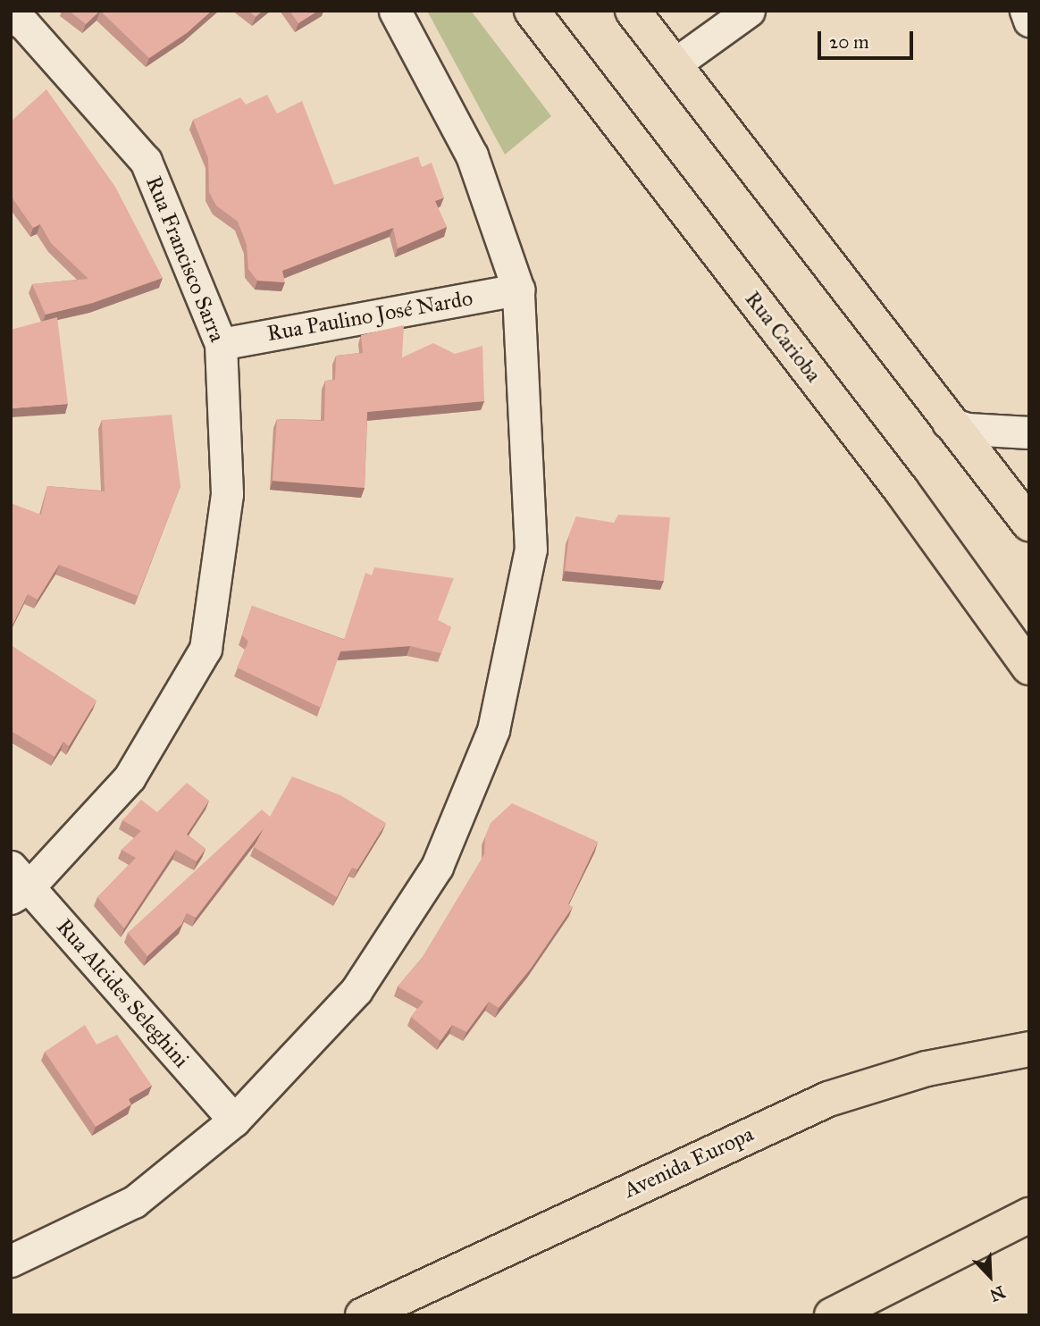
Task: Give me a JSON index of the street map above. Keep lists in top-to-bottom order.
{
  "streets": {
    "main road": ["Rua Carioba", "Avenida Europa"],
    "street": ["Rua Francisco Sarra", "Rua Paulino José Nardo", "Rua Alcides Seleghini"]
  },
  "crossings": [
    ["Rua Francisco Sarra", "Rua Paulino José Nardo"],
    ["Rua Francisco Sarra", "Rua Alcides Seleghini"]
  ],
  "scale_bar": "20 m",
  "north": "bottom right"
}
